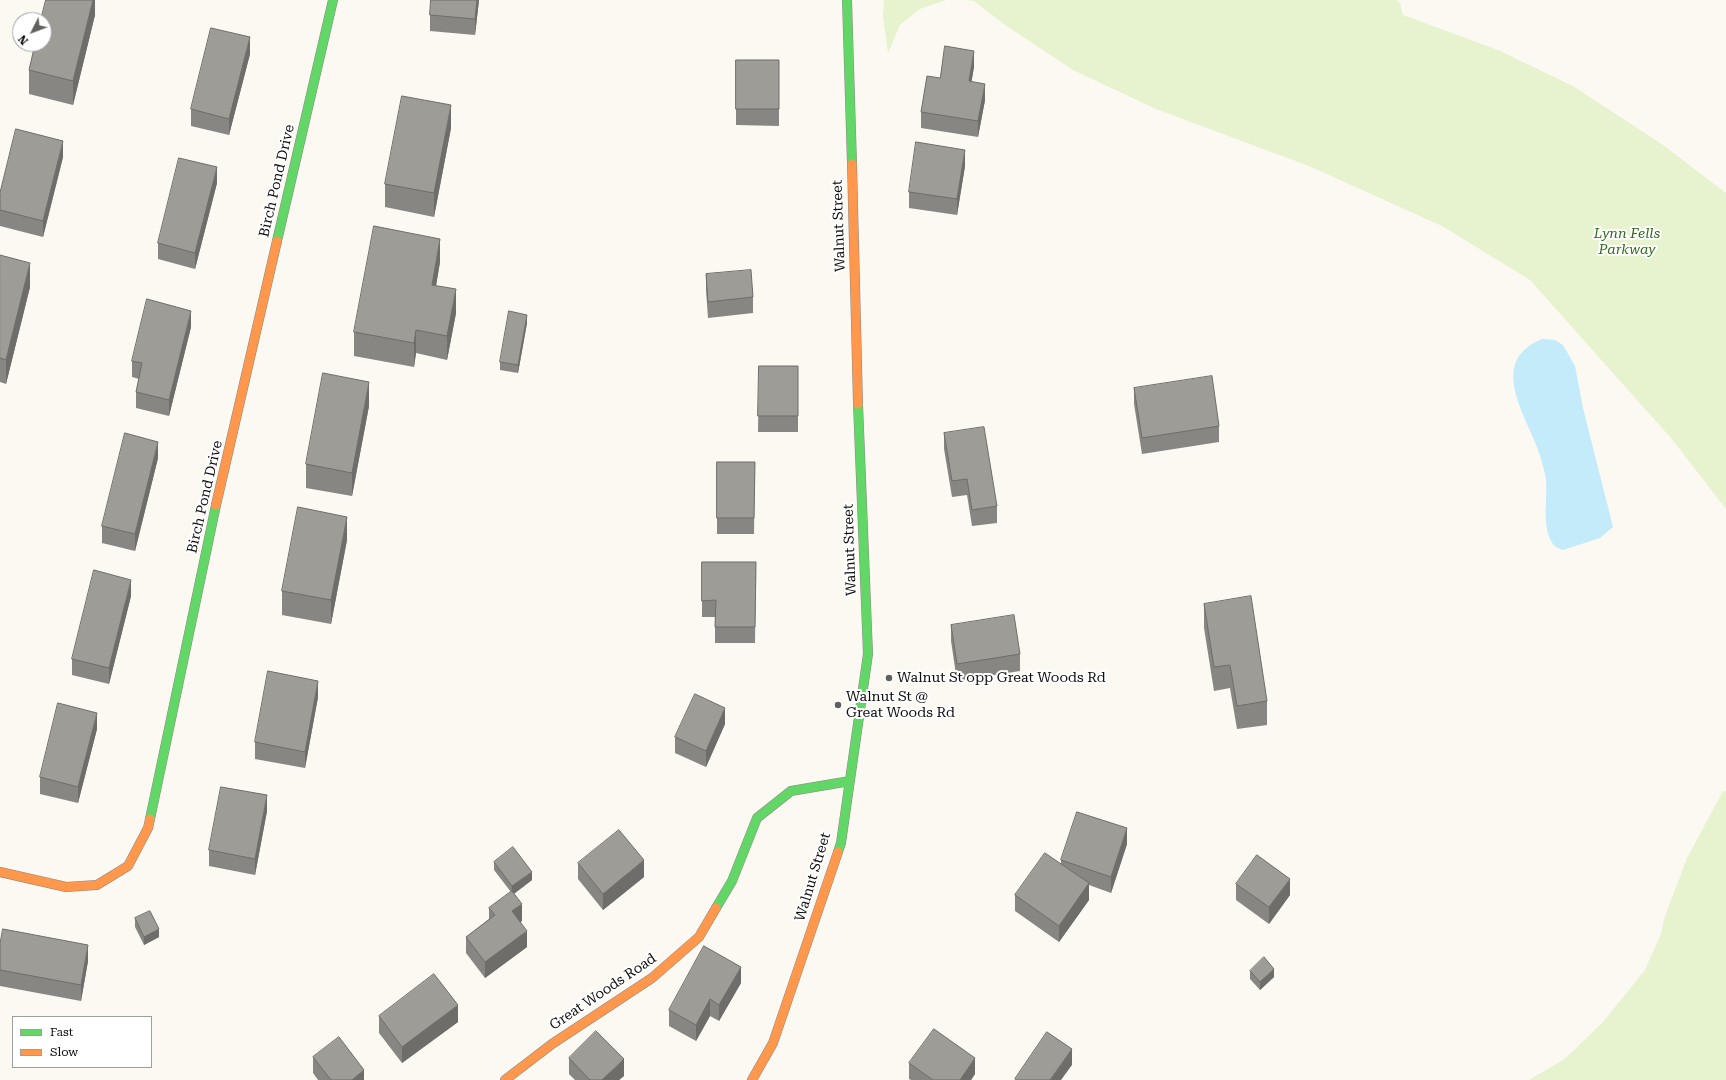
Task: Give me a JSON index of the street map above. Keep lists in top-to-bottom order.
{
  "streets": {
    "street": ["Birch Pond Drive", "Walnut Street", "Great Woods Road"]
  },
  "crossings": [
    ["Walnut Street", "Great Woods Road"]
  ],
  "parks": ["Lynn Fells Parkway"],
  "places": ["Walnut St opp Great Woods Rd", "Walnut St @ Great Woods Rd"],
  "legend": ["Fast", "Slow"],
  "north": "bottom left"
}
